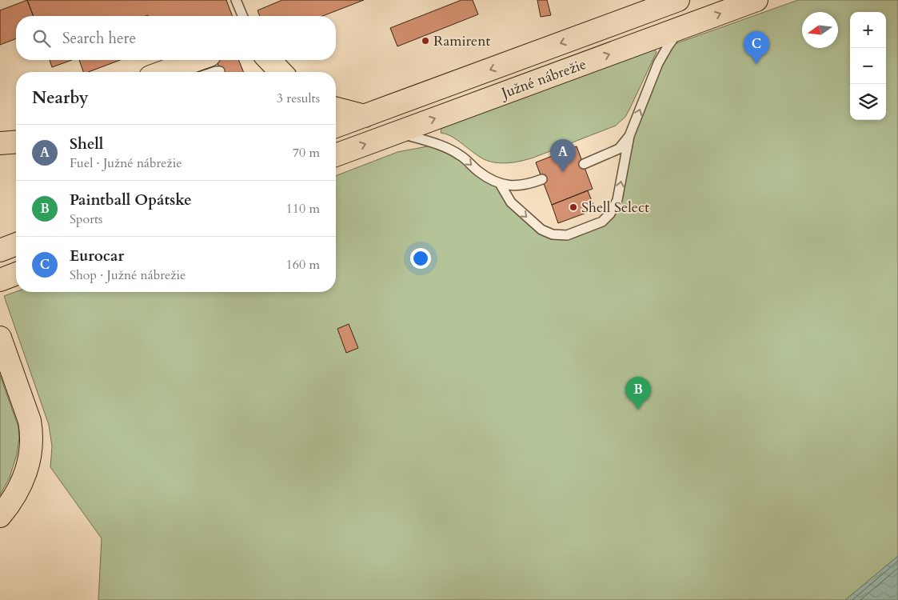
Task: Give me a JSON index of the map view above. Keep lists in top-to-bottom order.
{
  "streets": {
    "highway": ["Južné nábrežie"]
  },
  "places": ["Ramirent", "Shell Select"],
  "north": "left",
  "page": {
    "map_buttons": ["+", "−"],
    "search": "Search here",
    "pins": ["C", "A", "B"],
    "heading": ["Nearby", "3 results"],
    "list": [
      {
        "mark": "A",
        "name": "Shell",
        "note": "Fuel · Južné nábrežie",
        "value": "70 m"
      },
      {
        "mark": "B",
        "name": "Paintball Opátske",
        "note": "Sports",
        "value": "110 m"
      },
      {
        "mark": "C",
        "name": "Eurocar",
        "note": "Shop · Južné nábrežie",
        "value": "160 m"
      }
    ]
  }
}
